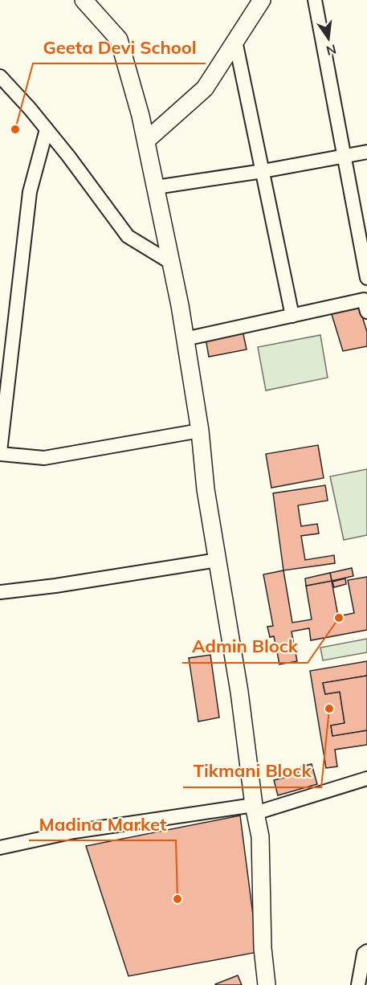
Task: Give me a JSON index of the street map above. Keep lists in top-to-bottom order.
{
  "places": [
    "Geeta Devi School",
    "Admin Block",
    "Tikmani Block",
    "Madina Market"
  ],
  "north": "bottom"
}
